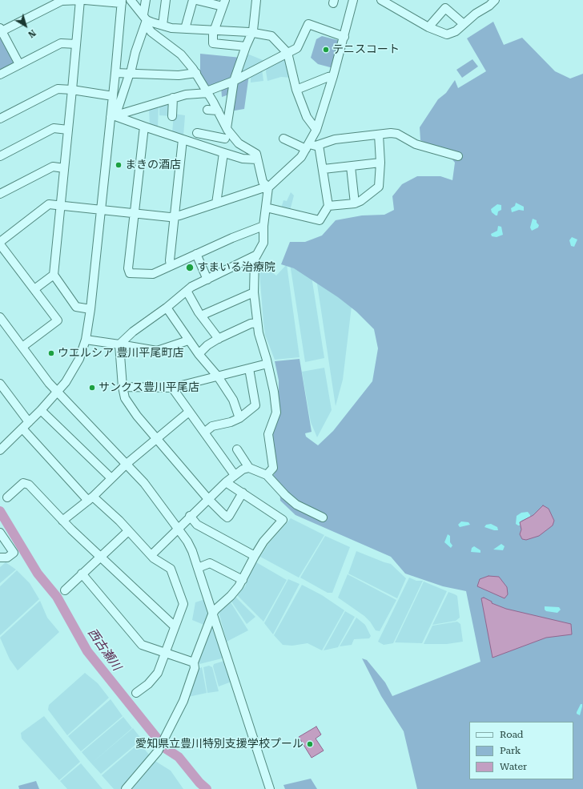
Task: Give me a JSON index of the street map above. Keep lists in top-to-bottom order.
{
  "water": ["西古瀬川"],
  "places": [
    "テニスコート",
    "まきの酒店",
    "すまいる治療院",
    "ウエルシア 豊川平尾町店",
    "サンクス豊川平尾店",
    "愛知県立豊川特別支援学校プール"
  ],
  "legend": ["Road", "Park", "Water"],
  "north": "bottom right"
}
